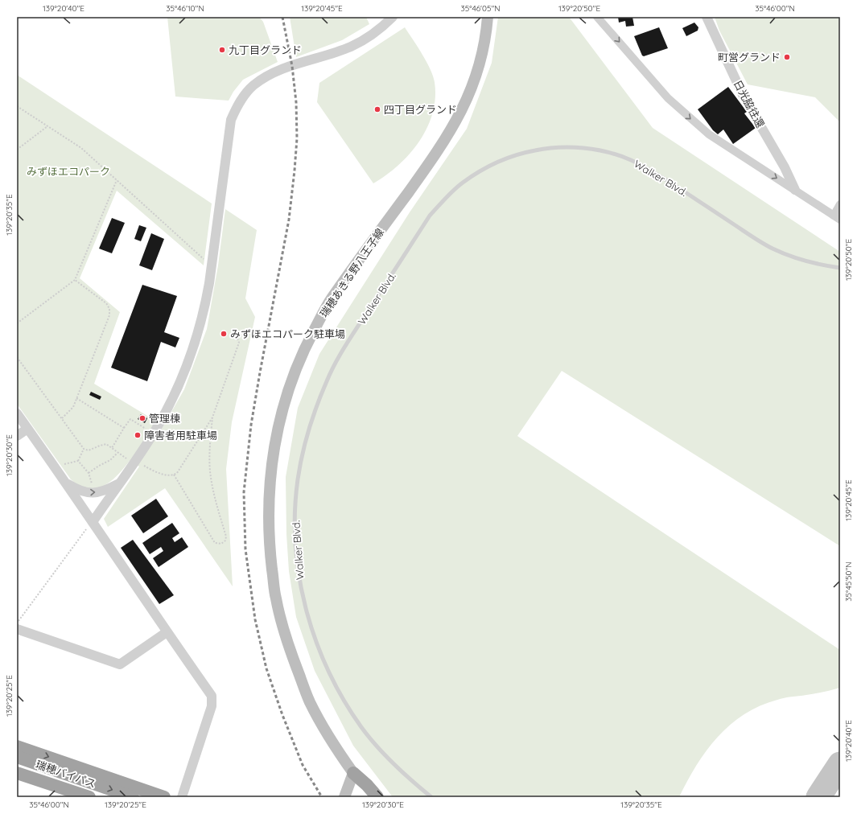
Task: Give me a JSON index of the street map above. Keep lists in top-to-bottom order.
{
  "streets": {
    "highway": ["瑞穂バイパス"],
    "main road": ["瑞穂あきる野八王子線"],
    "street": ["日光脇往還"],
    "lane": ["Walker Blvd."]
  },
  "parks": ["みずほエコパーク"],
  "places": [
    "九丁目グランド",
    "町営グランド",
    "四丁目グランド",
    "みずほエコパーク駐車場",
    "管理棟",
    "障害者用駐車場"
  ],
  "coordinates": [
    "139°20'40\"E",
    "35°46'10\"N",
    "139°20'45\"E",
    "35°46'05\"N",
    "139°20'50\"E",
    "35°46'00\"N",
    "139°20'35\"E",
    "139°20'30\"E",
    "35°45'50\"N",
    "139°20'25\"E"
  ]
}
